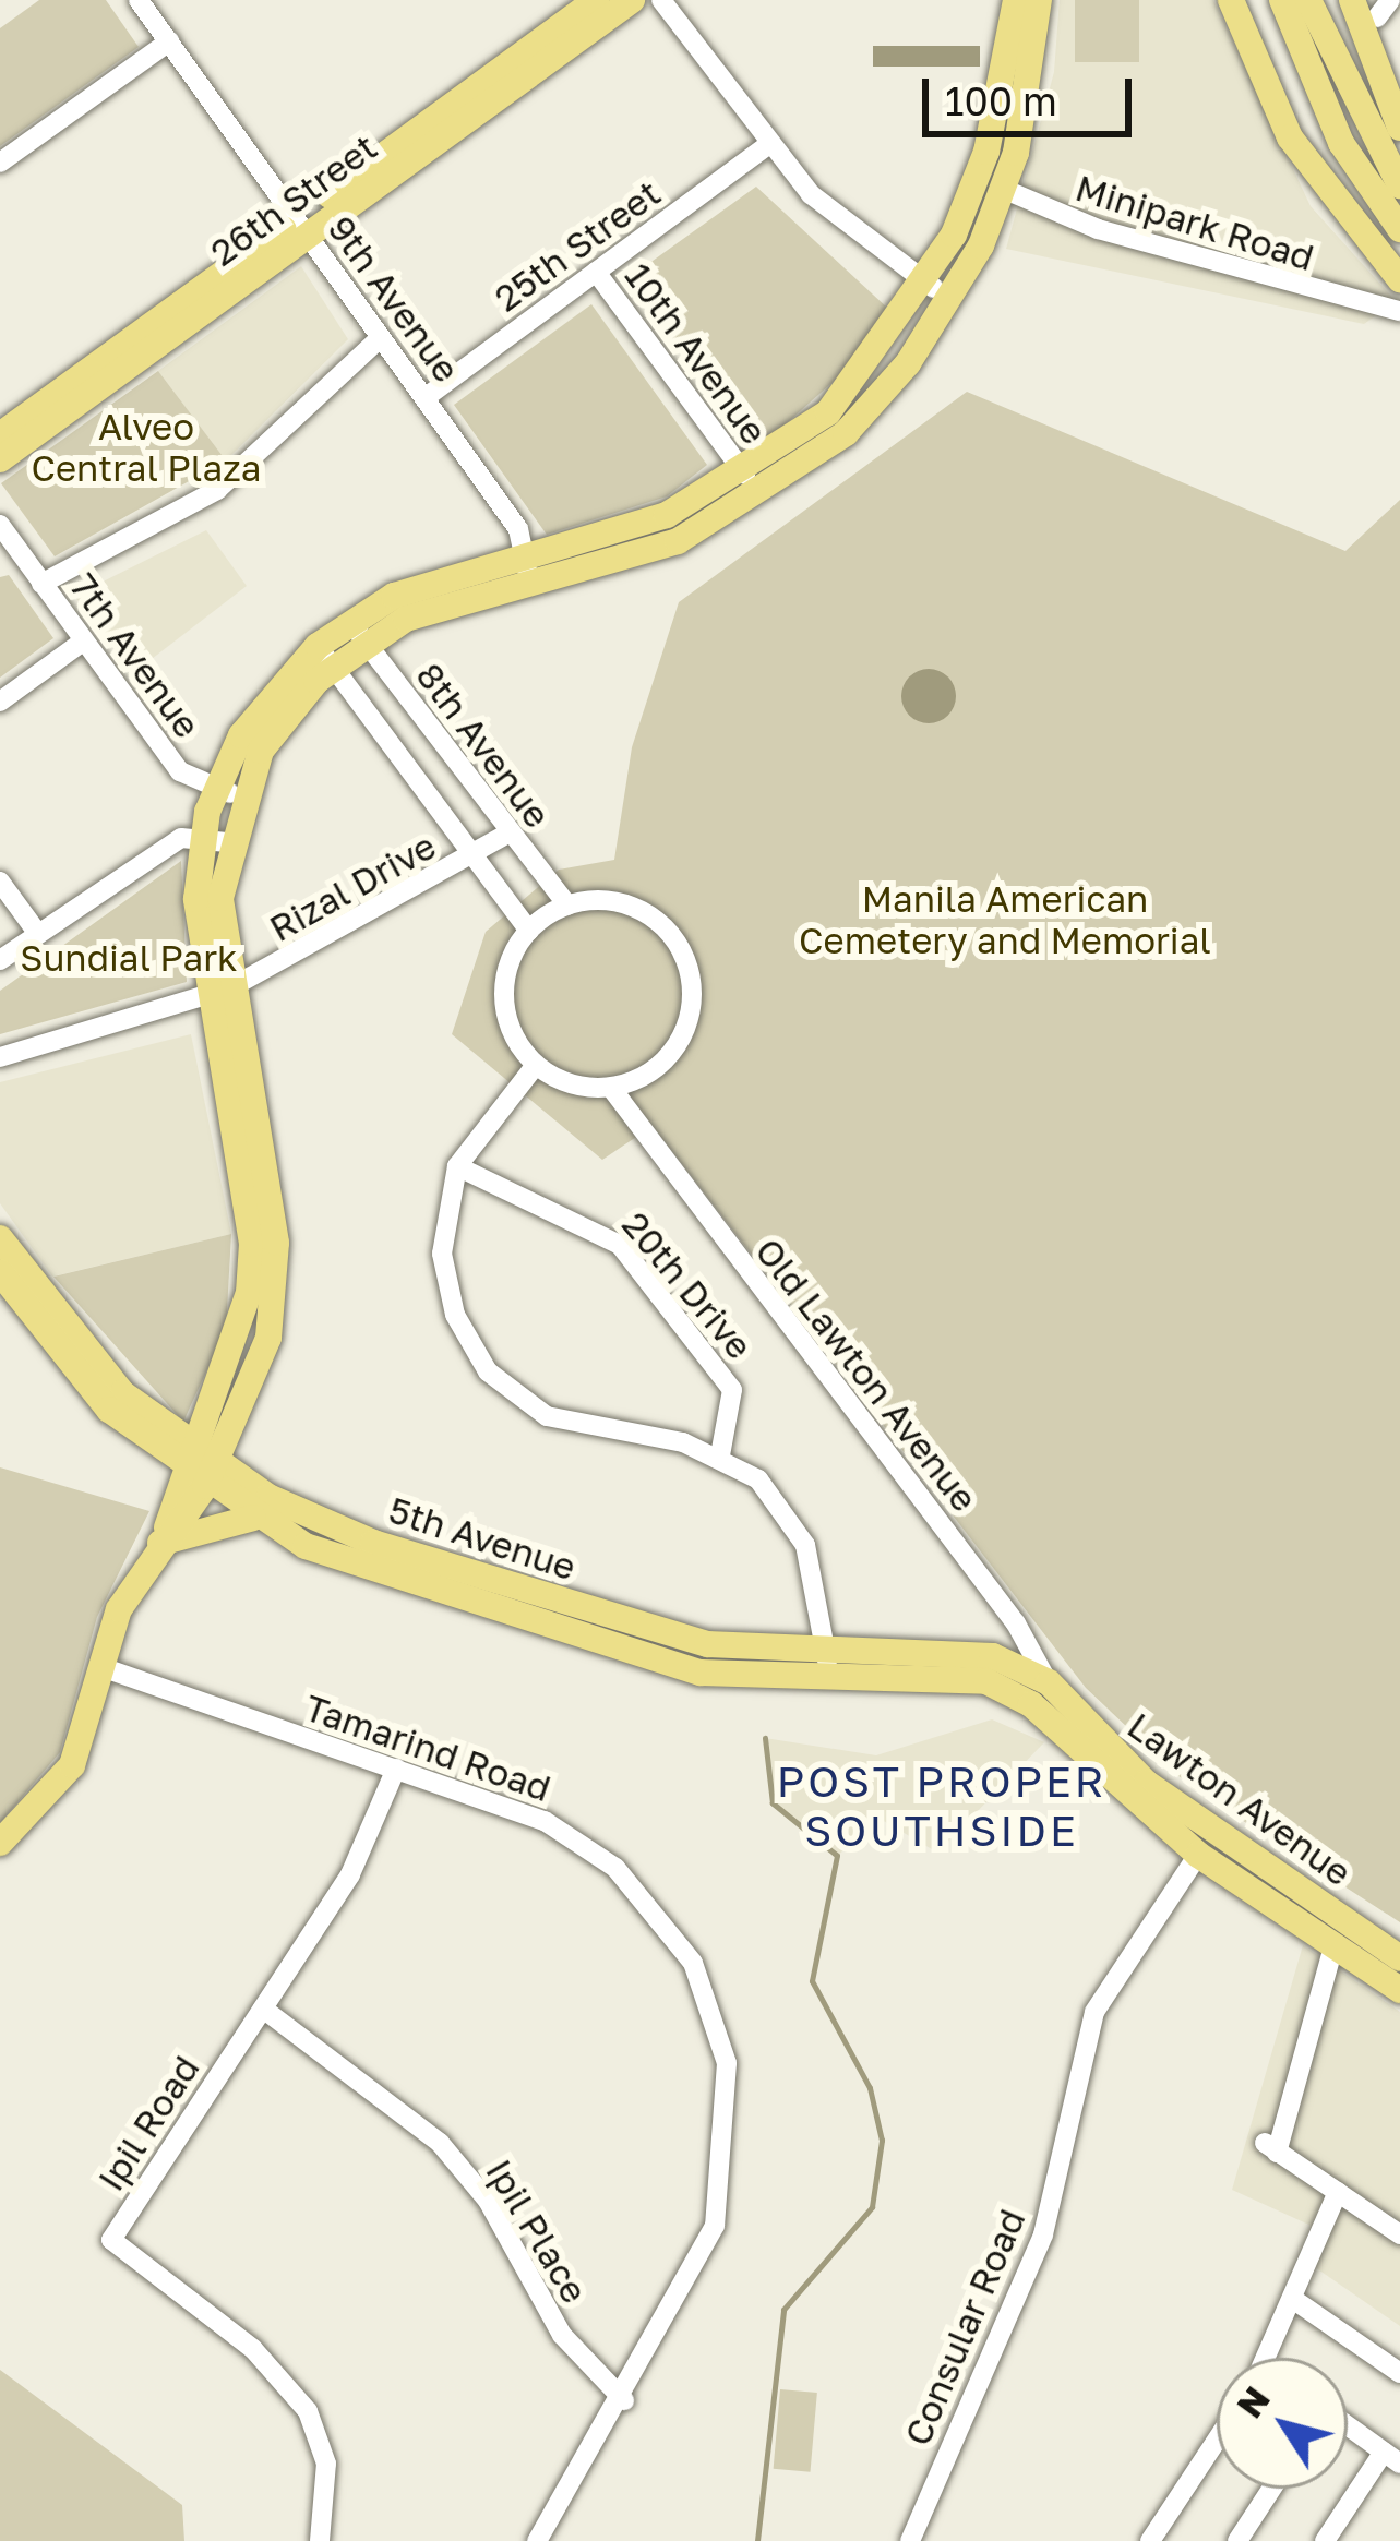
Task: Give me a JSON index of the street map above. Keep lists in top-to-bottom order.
{
  "streets": {
    "main road": ["26th Street", "5th Avenue", "Lawton Avenue"],
    "street": [
      "Minipark Road",
      "25th Street",
      "9th Avenue",
      "10th Avenue",
      "7th Avenue",
      "8th Avenue",
      "Rizal Drive",
      "20th Drive",
      "Old Lawton Avenue",
      "Tamarind Road",
      "Ipil Road",
      "Ipil Place",
      "Consular Road"
    ]
  },
  "crossings": [
    ["26th Street", "9th Avenue"],
    ["25th Street", "9th Avenue"],
    ["25th Street", "10th Avenue"],
    ["8th Avenue", "Rizal Drive"],
    ["8th Avenue", "Old Lawton Avenue"],
    ["Old Lawton Avenue", "5th Avenue"],
    ["Old Lawton Avenue", "Lawton Avenue"],
    ["5th Avenue", "Lawton Avenue"],
    ["Tamarind Road", "Ipil Road"],
    ["Tamarind Road", "Ipil Place"],
    ["Lawton Avenue", "Consular Road"],
    ["Ipil Road", "Ipil Place"]
  ],
  "districts": ["POST PROPER SOUTHSIDE"],
  "parks": ["Alveo Central Plaza", "Manila American Cemetery and Memorial", "Sundial Park"],
  "scale_bar": "100 m",
  "north": "top left"
}
